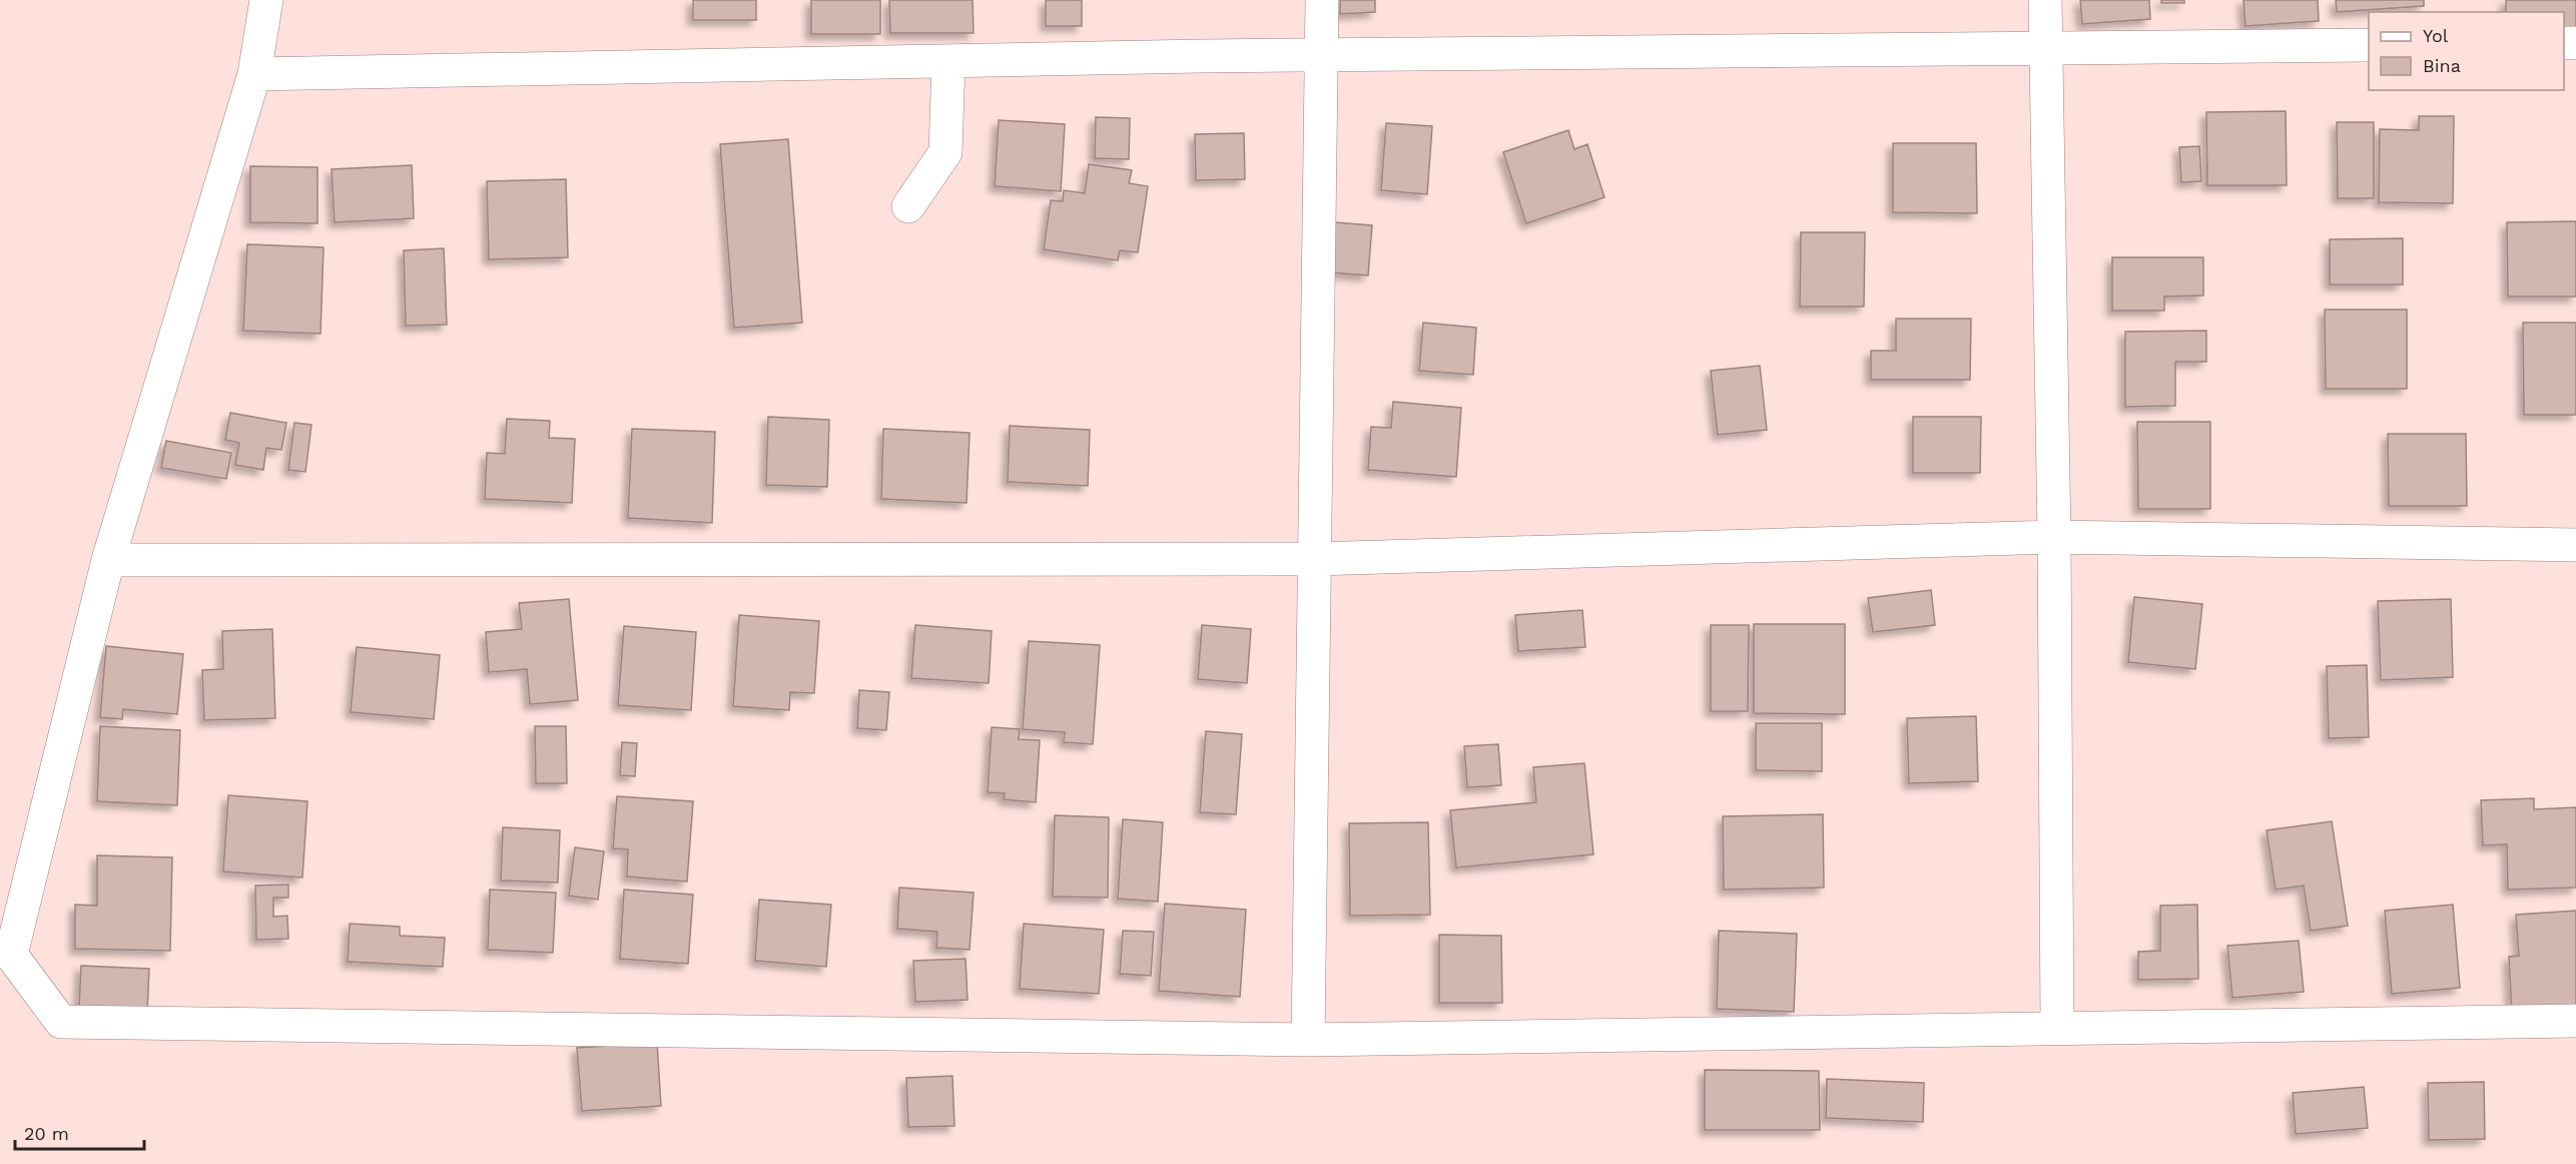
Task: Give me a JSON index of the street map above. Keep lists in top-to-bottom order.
{
  "legend": ["Yol", "Bina"],
  "scale_bar": "20 m"
}
